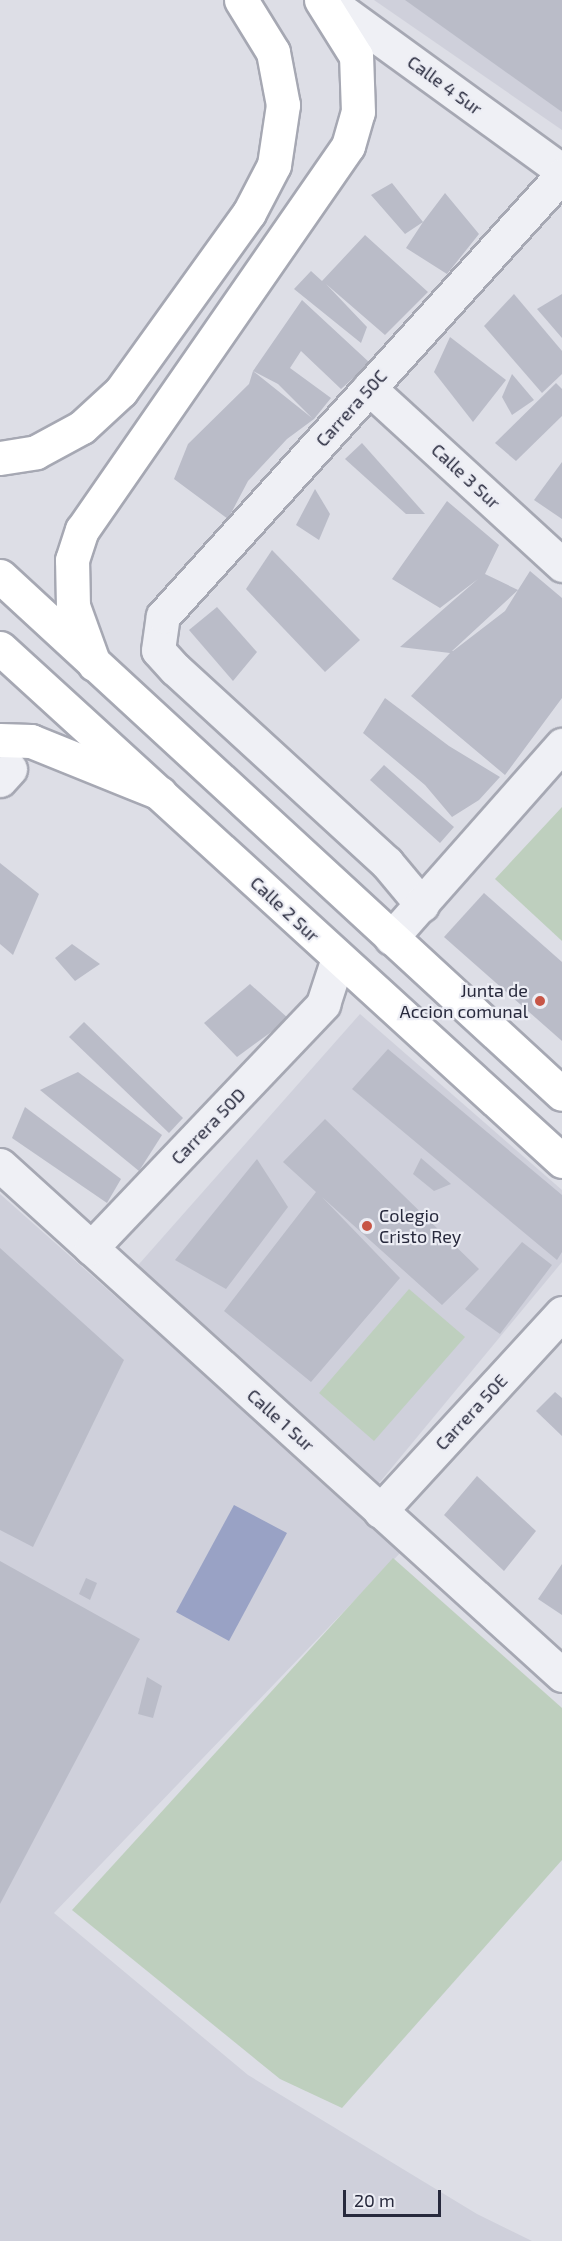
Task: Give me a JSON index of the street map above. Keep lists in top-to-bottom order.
{
  "streets": {
    "main road": ["Calle 2 Sur"],
    "street": [
      "Calle 4 Sur",
      "Carrera 50C",
      "Calle 3 Sur",
      "Carrera 50D",
      "Carrera 50E",
      "Calle 1 Sur"
    ]
  },
  "crossings": [
    ["Carrera 50C", "Calle 3 Sur"],
    ["Calle 2 Sur", "Carrera 50D"],
    ["Carrera 50D", "Calle 1 Sur"],
    ["Carrera 50E", "Calle 1 Sur"]
  ],
  "places": ["Junta de Accion comunal", "Colegio Cristo Rey"],
  "scale_bar": "20 m"
}
